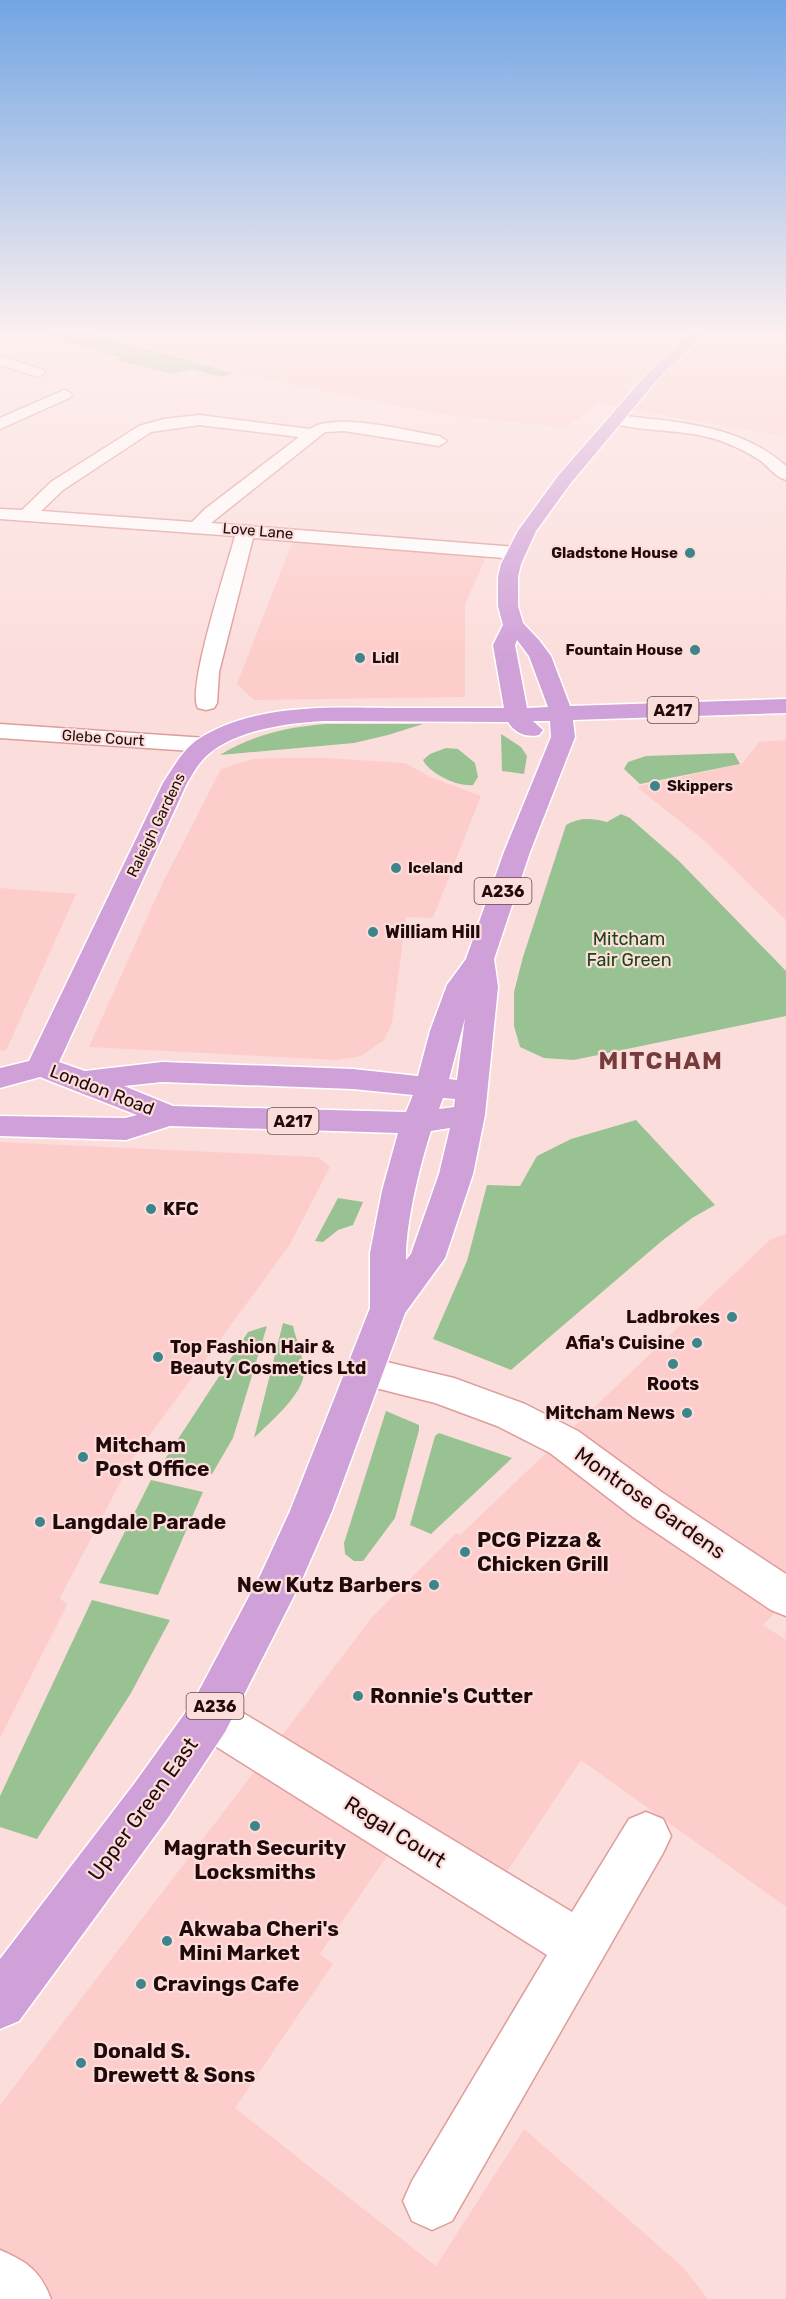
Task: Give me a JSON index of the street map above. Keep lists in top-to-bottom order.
{
  "streets": {
    "main road": [
      "A217",
      "Raleigh Gardens",
      "A236",
      "London Road",
      "Upper Green East"
    ],
    "street": [
      "Love Lane",
      "Glebe Court",
      "Montrose Gardens",
      "Regal Court"
    ]
  },
  "crossings": [
    ["A217", "A236"],
    ["Glebe Court", "Raleigh Gardens"],
    ["Raleigh Gardens", "London Road"],
    ["A236", "London Road"],
    ["A236", "Upper Green East"],
    ["London Road", "Upper Green East"],
    ["Montrose Gardens", "Upper Green East"],
    ["Upper Green East", "Regal Court"]
  ],
  "districts": ["MITCHAM"],
  "parks": ["Mitcham Fair Green"],
  "places": [
    "Gladstone House",
    "Fountain House",
    "Lidl",
    "Skippers",
    "Iceland",
    "William Hill",
    "KFC",
    "Ladbrokes",
    "Afia's Cuisine",
    "Top Fashion Hair & Beauty Cosmetics Ltd",
    "Roots",
    "Mitcham News",
    "Mitcham Post Office",
    "Langdale Parade",
    "PCG Pizza & Chicken Grill",
    "New Kutz Barbers",
    "Ronnie's Cutter",
    "Magrath Security Locksmiths",
    "Akwaba Cheri's Mini Market",
    "Cravings Cafe",
    "Donald S. Drewett & Sons"
  ]
}
